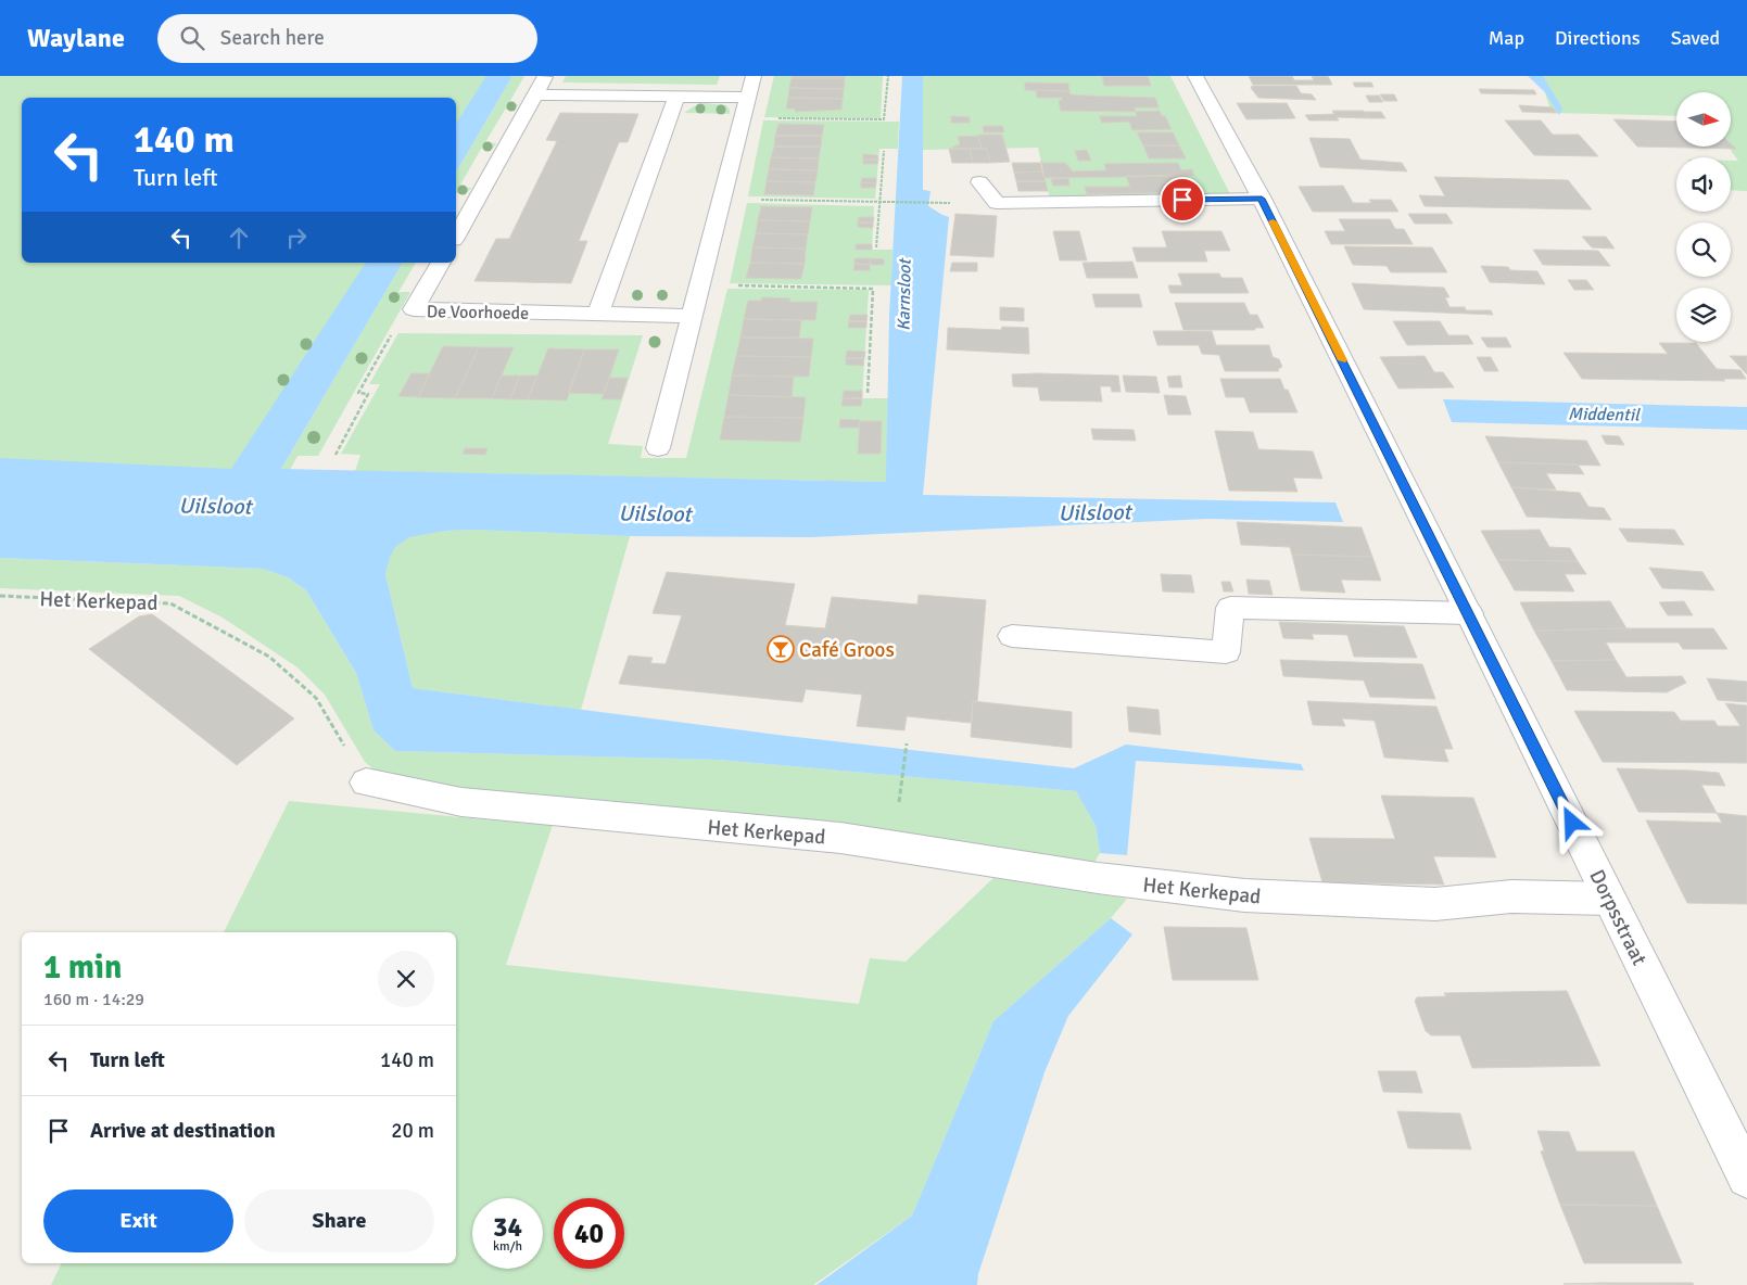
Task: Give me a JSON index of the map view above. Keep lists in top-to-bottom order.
{
  "streets": {
    "street": ["De Voorhoede", "Het Kerkepad", "Dorpsstraat"]
  },
  "crossings": [
    ["Het Kerkepad", "Dorpsstraat"]
  ],
  "water": ["Karnsloot", "Middentil", "Uilsloot"],
  "places": {
    "bar": ["Café Groos"]
  },
  "north": "right",
  "page": {
    "header": "Waylane",
    "search": "Search here",
    "nav": ["Map", "Directions", "Saved"],
    "turn": ["140 m", "Turn left"],
    "heading": ["1 min", "160 m · 14:29"],
    "list": [
      {
        "name": "Turn left",
        "value": "140 m"
      },
      {
        "name": "Arrive at destination",
        "value": "20 m"
      }
    ],
    "buttons": ["Exit", "Share"],
    "speed": "34 km/h",
    "limit": "40"
  }
}
